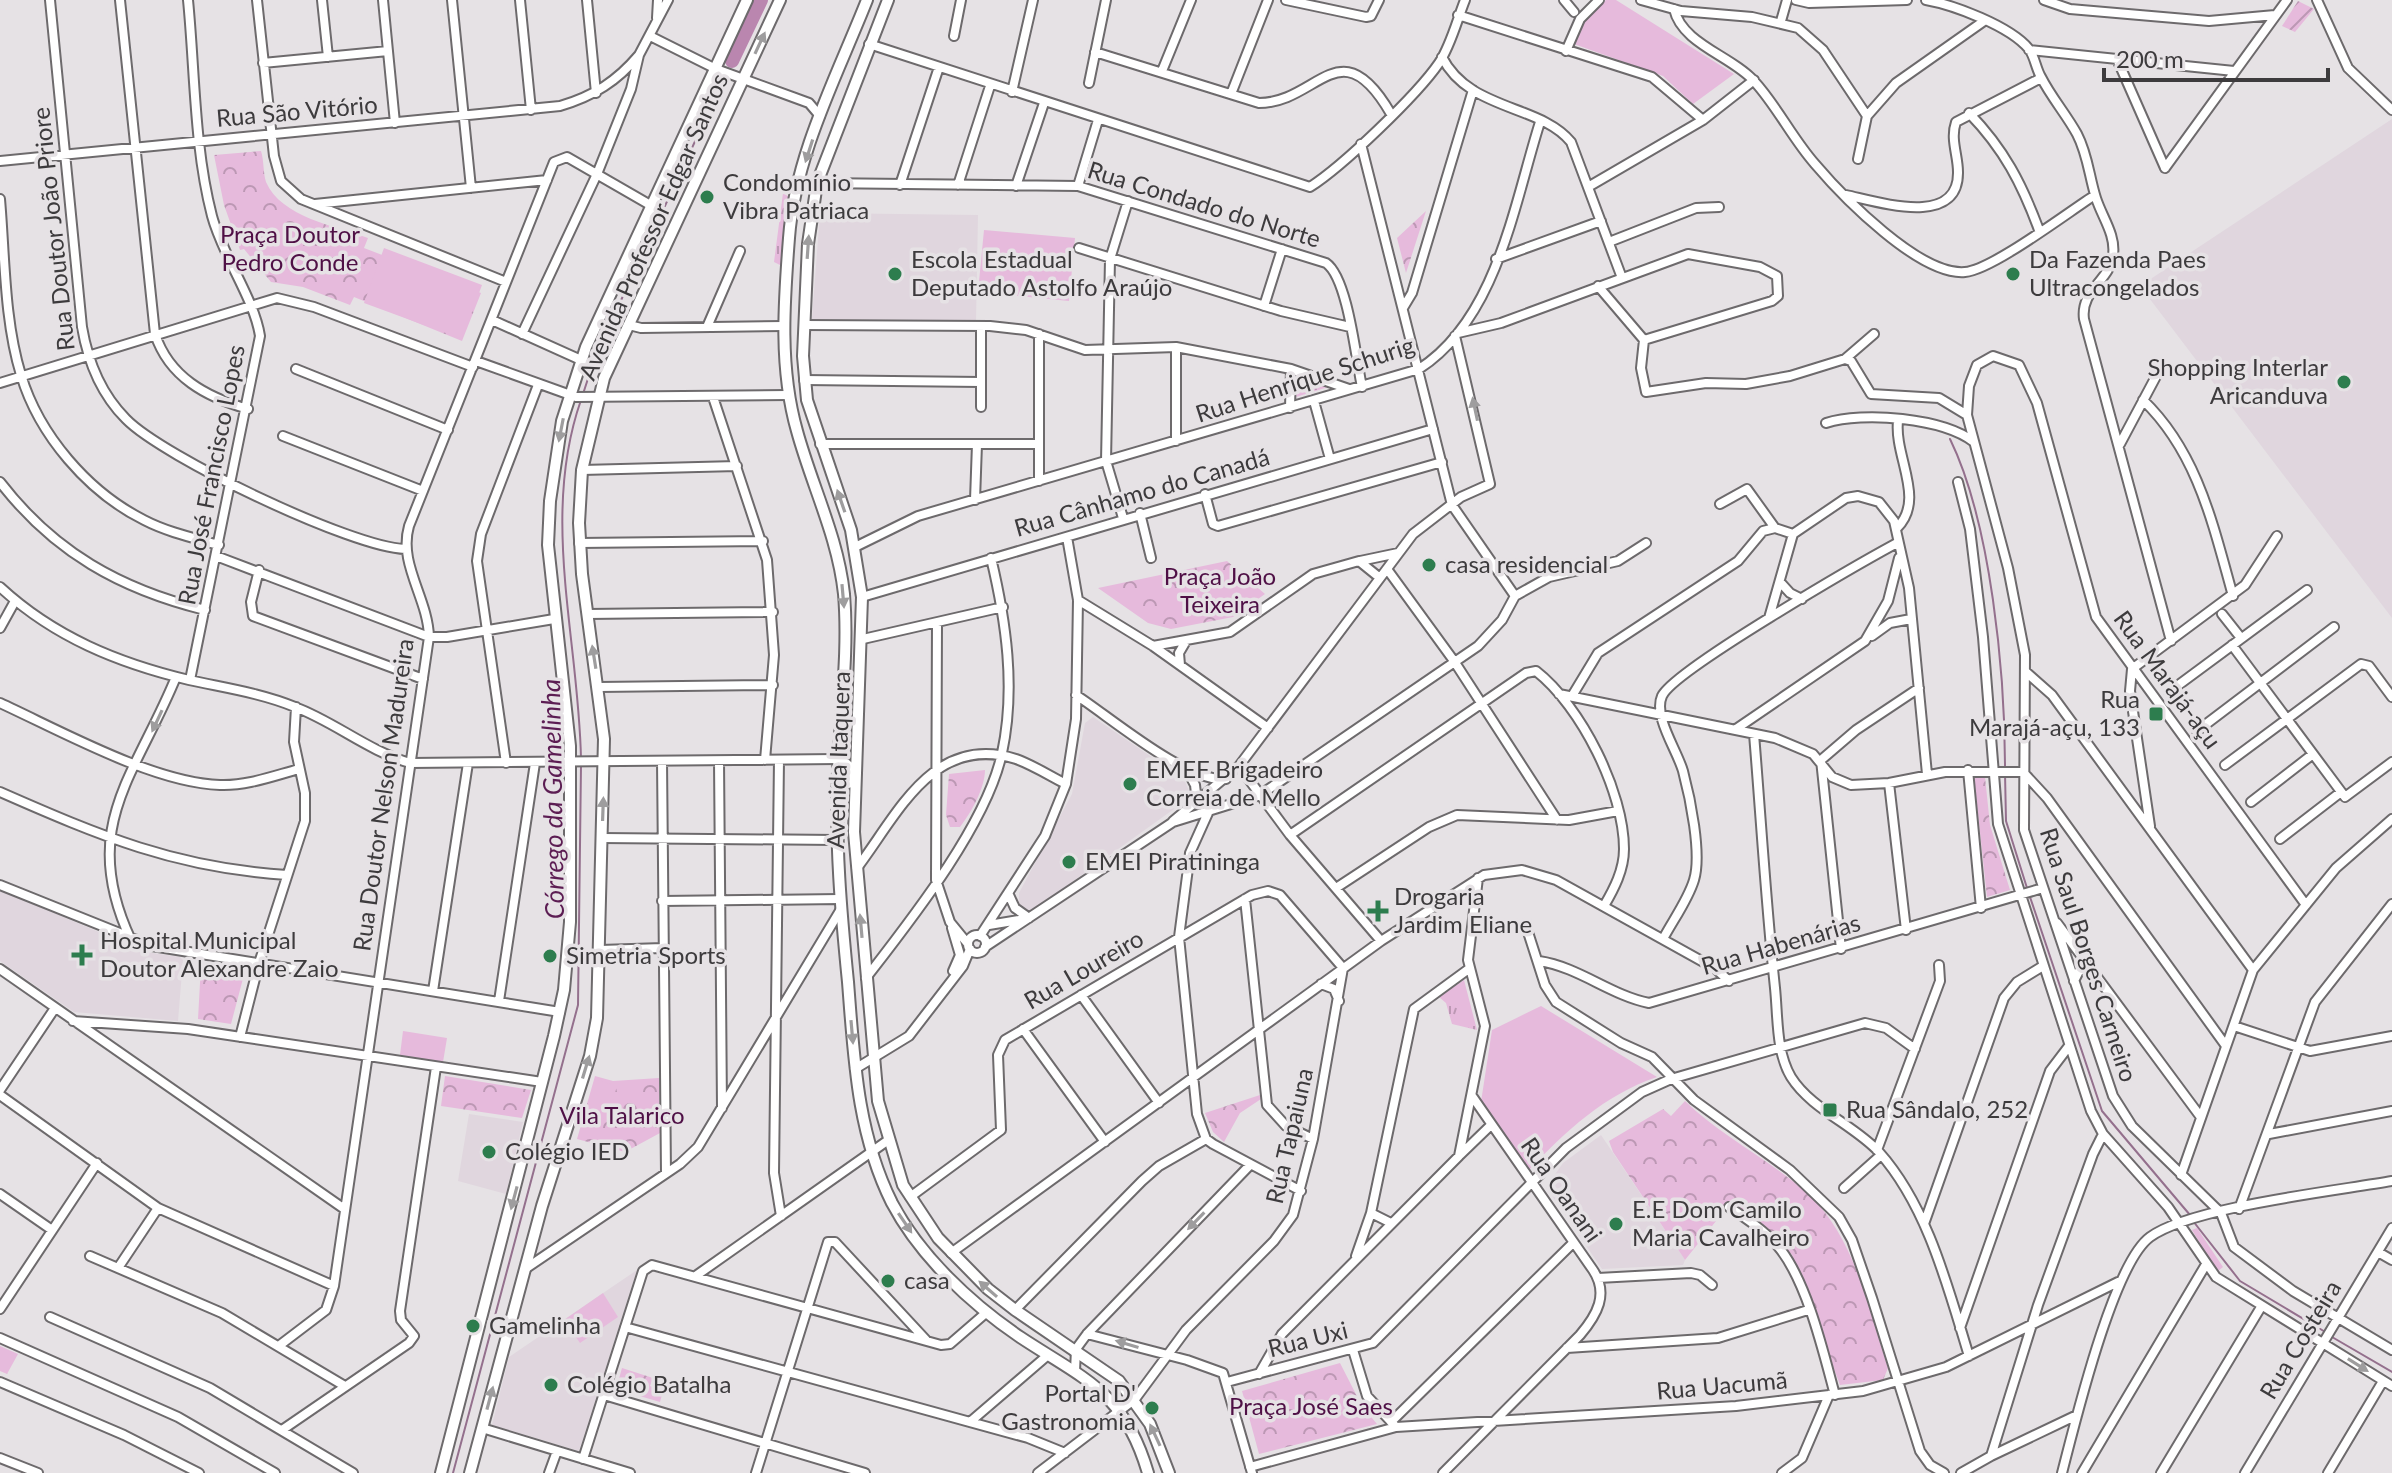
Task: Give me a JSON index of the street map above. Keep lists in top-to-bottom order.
{
  "streets": {
    "main road": ["Avenida Professor Edgar Santos", "Avenida Itaquera"],
    "street": [
      "Rua São Vitório",
      "Rua Condado do Norte",
      "Rua Doutor João Priore",
      "Rua Henrique Schurig",
      "Rua José Francisco Lopes",
      "Rua Cânhamo do Canadá",
      "Rua Marajá-açu",
      "Rua Doutor Nelson Madureira",
      "Rua Habenárias",
      "Rua Saul Borges Carneiro",
      "Rua Loureiro",
      "Rua Tapaiuna",
      "Rua Oanani",
      "Rua Uxi",
      "Rua Costeira",
      "Rua Uacumã"
    ]
  },
  "crossings": [
    ["Rua São Vitório", "Rua Doutor João Priore"],
    ["Rua São Vitório", "Rua José Francisco Lopes"],
    ["Rua Condado do Norte", "Avenida Itaquera"],
    ["Rua Doutor João Priore", "Rua José Francisco Lopes"],
    ["Rua Doutor João Priore", "Rua Doutor Nelson Madureira"],
    ["Rua Henrique Schurig", "Avenida Itaquera"],
    ["Rua Cânhamo do Canadá", "Avenida Itaquera"],
    ["Rua Marajá-açu", "Rua Saul Borges Carneiro"],
    ["Avenida Itaquera", "Rua Loureiro"],
    ["Avenida Itaquera", "Rua Tapaiuna"],
    ["Rua Habenárias", "Rua Saul Borges Carneiro"],
    ["Rua Saul Borges Carneiro", "Rua Costeira"],
    ["Rua Loureiro", "Rua Tapaiuna"],
    ["Rua Oanani", "Rua Uxi"],
    ["Rua Oanani", "Rua Uacumã"]
  ],
  "water": ["Córrego da Gamelinha"],
  "parks": [
    "Praça Doutor Pedro Conde",
    "Praça João Teixeira",
    "Vila Talarico",
    "Praça José Saes"
  ],
  "places": {
    "other": [
      "Condomínio Vibra Patriaca",
      "Escola Estadual Deputado Astolfo Araújo",
      "Da Fazenda Paes Ultracongelados",
      "Shopping Interlar Aricanduva",
      "casa residencial",
      "EMEF Brigadeiro Correia de Mello",
      "EMEI Piratininga",
      "Simetria Sports",
      "Colégio IED",
      "E.E Dom Camilo Maria Cavalheiro",
      "casa",
      "Gamelinha",
      "Colégio Batalha",
      "Portal D' Gastronomia"
    ],
    "transit": ["Rua Marajá-açu, 133", "Rua Sândalo, 252"],
    "health": ["Drogaria Jardim Eliane", "Hospital Municipal Doutor Alexandre Zaio"]
  },
  "scale_bar": "200 m"
}
